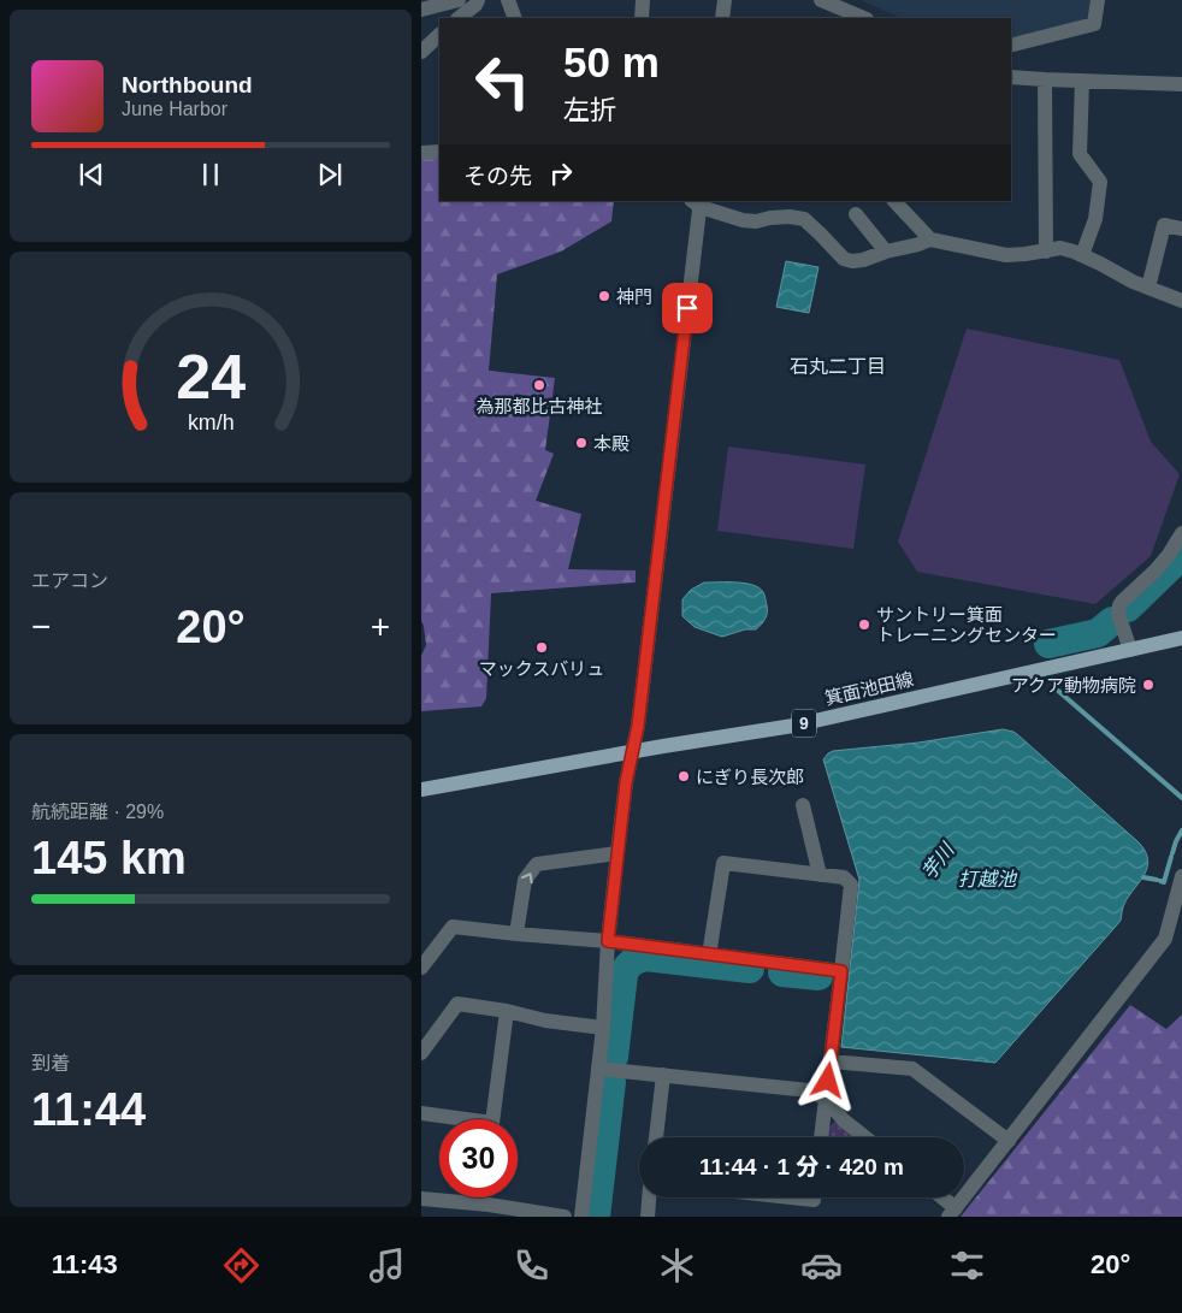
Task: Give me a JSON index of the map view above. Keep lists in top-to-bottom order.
{
  "streets": {
    "main road": ["箕面池田線", "9"]
  },
  "districts": ["石丸二丁目"],
  "water": ["芋川", "打越池"],
  "places": [
    "神門",
    "為那都比古神社",
    "本殿",
    "サントリー箕面 トレーニングセンター",
    "マックスバリュ",
    "アクア動物病院",
    "にぎり長次郎"
  ],
  "page": {
    "turn": ["50 m", "左折"],
    "song": ["Northbound", "June Harbor"],
    "then": "その先",
    "tile": [
      "エアコン",
      ["航続距離 · 29%", "145 km"],
      ["到着", "11:44"]
    ],
    "heat": ["−", "20°", "+"],
    "limit": "30",
    "trip": "11:44 · 1 分 · 420 m",
    "tabs": ["11:43", "20°"],
    "gauge": ["24", "km/h"]
  }
}
